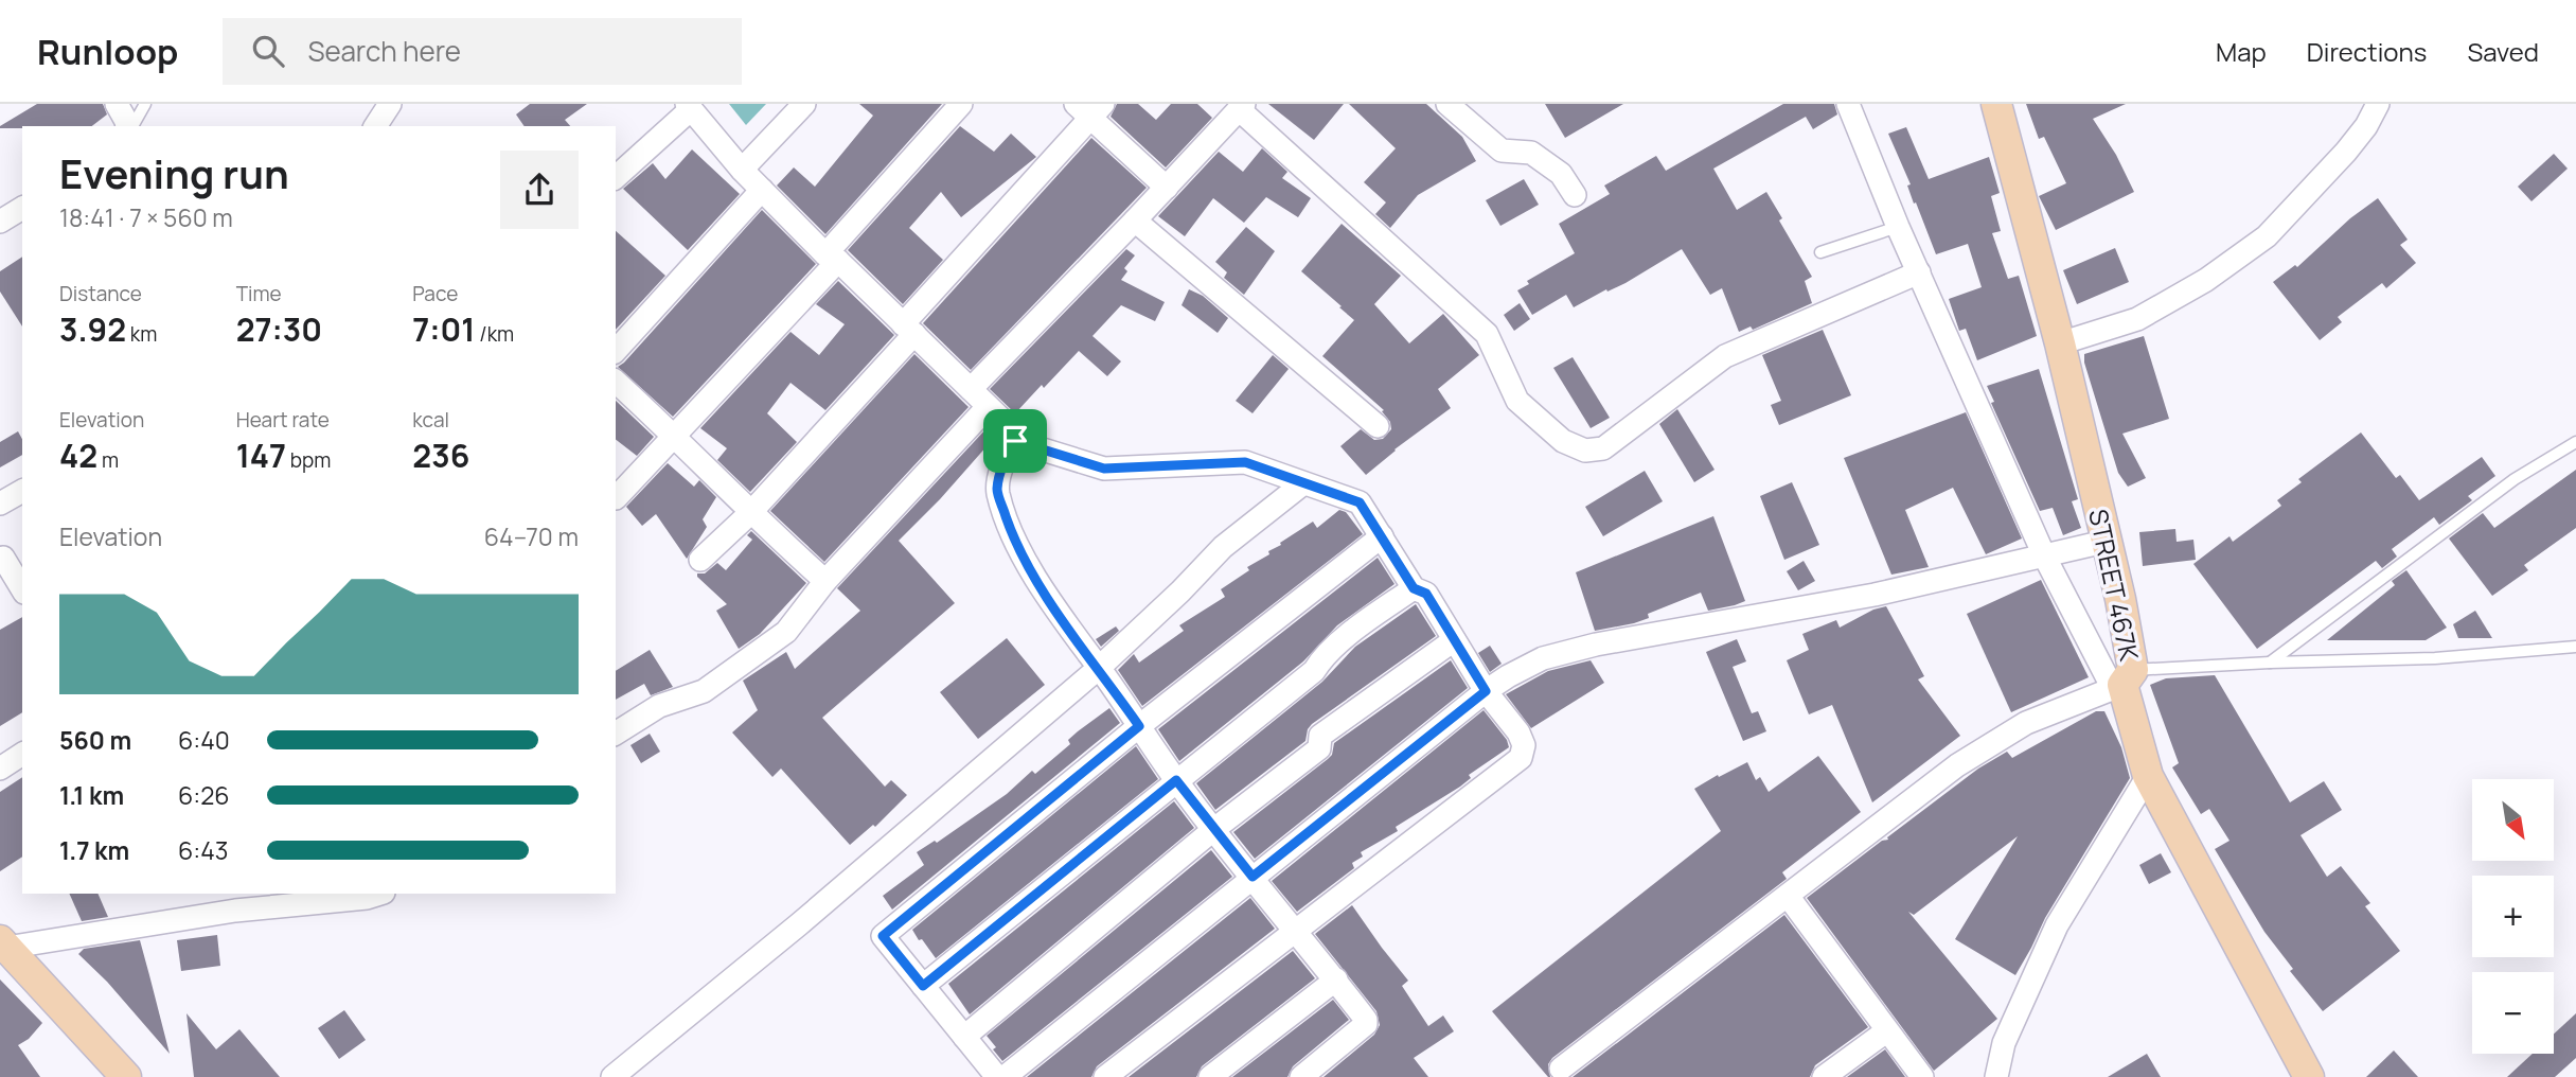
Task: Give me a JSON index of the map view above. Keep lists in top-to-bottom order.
{
  "streets": {
    "street": ["STREET 467K"]
  },
  "north": "bottom right",
  "page": {
    "header": "Runloop",
    "search": "Search here",
    "nav": ["Map", "Directions", "Saved"],
    "heading": ["Evening run", "18:41 · 7 × 560 m"],
    "stats": [
      ["Distance", "3.92 km"],
      ["Time", "27:30"],
      ["Pace", "7:01 /km"],
      ["Elevation", "42 m"],
      ["Heart rate", "147 bpm"],
      ["kcal", "236"]
    ],
    "chart": ["Elevation", "64–70 m"],
    "list": [
      {
        "name": "560 m",
        "note": "6:40"
      },
      {
        "name": "1.1 km",
        "note": "6:26"
      },
      {
        "name": "1.7 km",
        "note": "6:43"
      }
    ],
    "map_buttons": ["+", "−"]
  }
}
